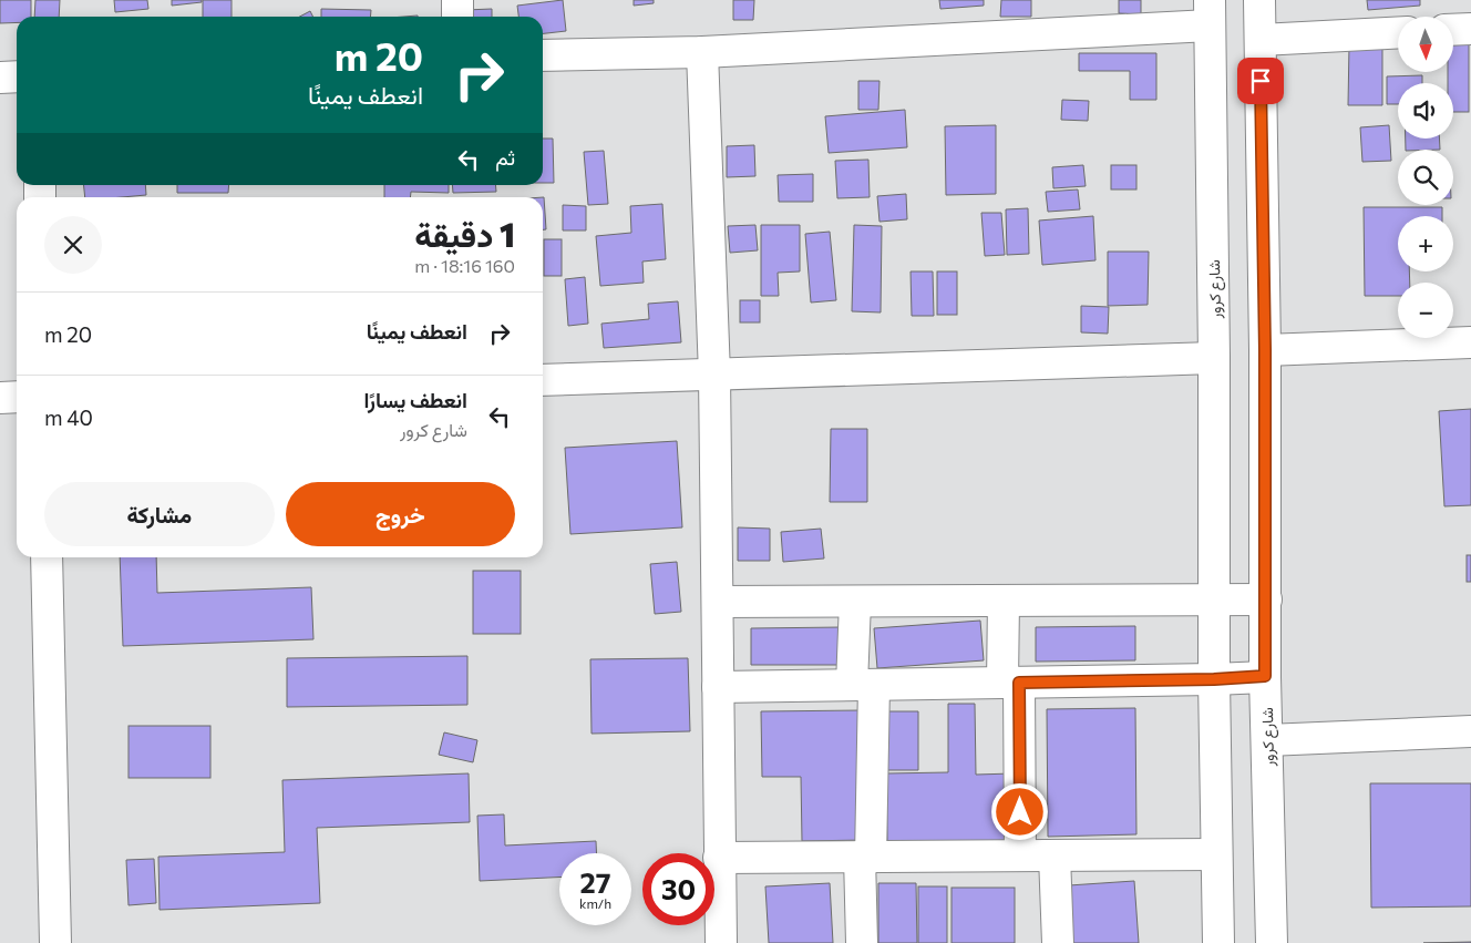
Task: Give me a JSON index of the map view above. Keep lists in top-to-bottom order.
{
  "streets": {
    "street": ["شارع كرور"]
  },
  "north": "bottom",
  "page": {
    "map_buttons": ["+", "−"],
    "turn": ["20 m", "انعطف يمينًا"],
    "then": "ثم",
    "heading": ["1 دقيقة", "160 m · 18:16"],
    "list": [
      {
        "name": "انعطف يمينًا",
        "value": "20 m"
      },
      {
        "name": "انعطف يسارًا",
        "note": "شارع كرور",
        "value": "40 m"
      }
    ],
    "buttons": ["خروج", "مشاركة"],
    "speed": "27 km/h",
    "limit": "30"
  }
}
